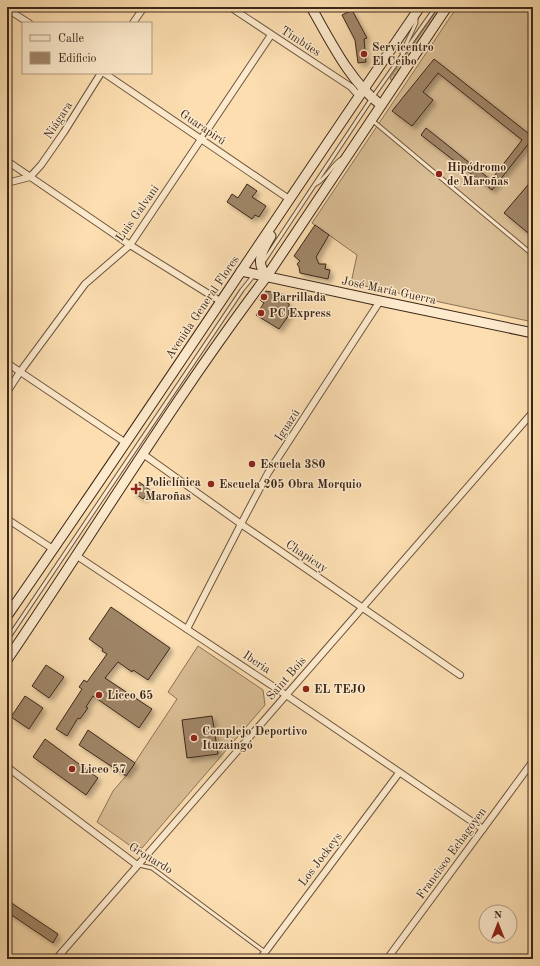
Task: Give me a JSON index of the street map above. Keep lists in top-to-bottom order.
{
  "streets": {
    "main road": ["José María Guerra", "Avenida General Flores"],
    "street": [
      "Timbúes",
      "Niágara",
      "Guarapirú",
      "Luis Galvani",
      "Iguazú",
      "Chapicuy",
      "Iberia",
      "Saint Bois",
      "Francisco Echagoyen",
      "Gronardo",
      "Los Jockeys"
    ]
  },
  "crossings": [
    ["Timbúes", "Luis Galvani"],
    ["Timbúes", "Avenida General Flores"],
    ["Guarapirú", "Luis Galvani"],
    ["Guarapirú", "Avenida General Flores"],
    ["José María Guerra", "Avenida General Flores"],
    ["José María Guerra", "Iguazú"],
    ["Avenida General Flores", "Chapicuy"],
    ["Avenida General Flores", "Iberia"],
    ["Iguazú", "Chapicuy"],
    ["Iguazú", "Iberia"],
    ["Chapicuy", "Saint Bois"],
    ["Iberia", "Saint Bois"],
    ["Iberia", "Francisco Echagoyen"],
    ["Iberia", "Los Jockeys"],
    ["Saint Bois", "Gronardo"],
    ["Gronardo", "Los Jockeys"]
  ],
  "places": {
    "other": [
      "Servicentro El Ceibo",
      "Hipódromo de Maroñas",
      "Parrillada",
      "PC Express",
      "Escuela 380",
      "Escuela 205 Obra Morquio",
      "EL TEJO",
      "Liceo 65",
      "Complejo Deportivo Ituzaingó",
      "Liceo 57"
    ],
    "health": ["Policlínica Maroñas"]
  },
  "legend": ["Calle", "Edificio"],
  "north": "top"
}
